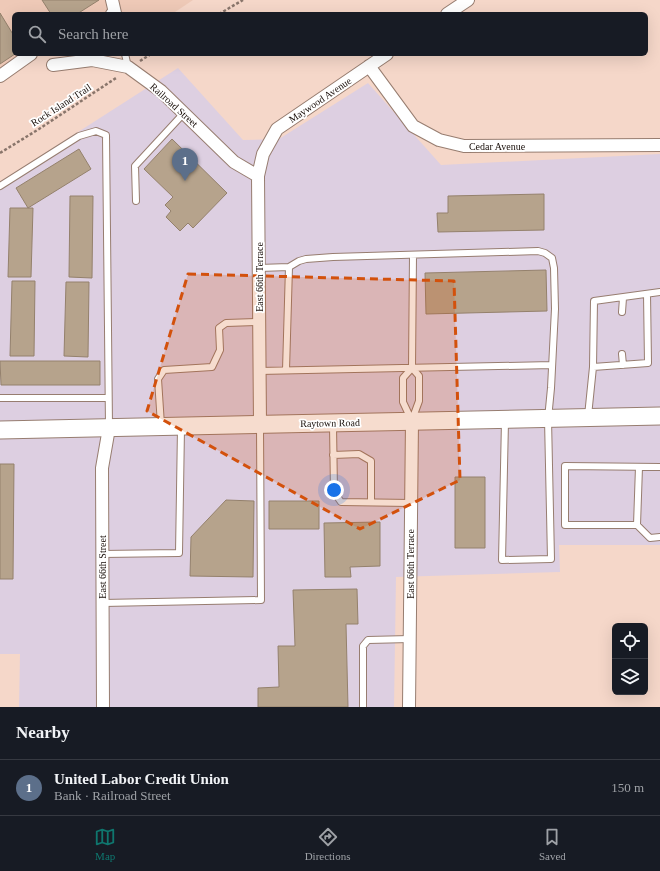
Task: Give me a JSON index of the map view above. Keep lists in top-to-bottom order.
{
  "streets": {
    "main road": ["Raytown Road"],
    "street": [
      "Maywood Avenue",
      "Railroad Street",
      "Cedar Avenue",
      "East 66th Terrace",
      "East 66th Street"
    ],
    "path": ["Rock Island Trail"]
  },
  "crossings": [
    ["Maywood Avenue", "Cedar Avenue"],
    ["Maywood Avenue", "East 66th Terrace"],
    ["Rock Island Trail", "Railroad Street"],
    ["Railroad Street", "East 66th Terrace"],
    ["East 66th Terrace", "Raytown Road"],
    ["Raytown Road", "East 66th Street"]
  ],
  "page": {
    "search": "Search here",
    "pins": "1",
    "heading": "Nearby",
    "list": [
      {
        "mark": "1",
        "name": "United Labor Credit Union",
        "note": "Bank · Railroad Street",
        "value": "150 m"
      }
    ],
    "nav": ["Map", "Directions", "Saved"]
  }
}
